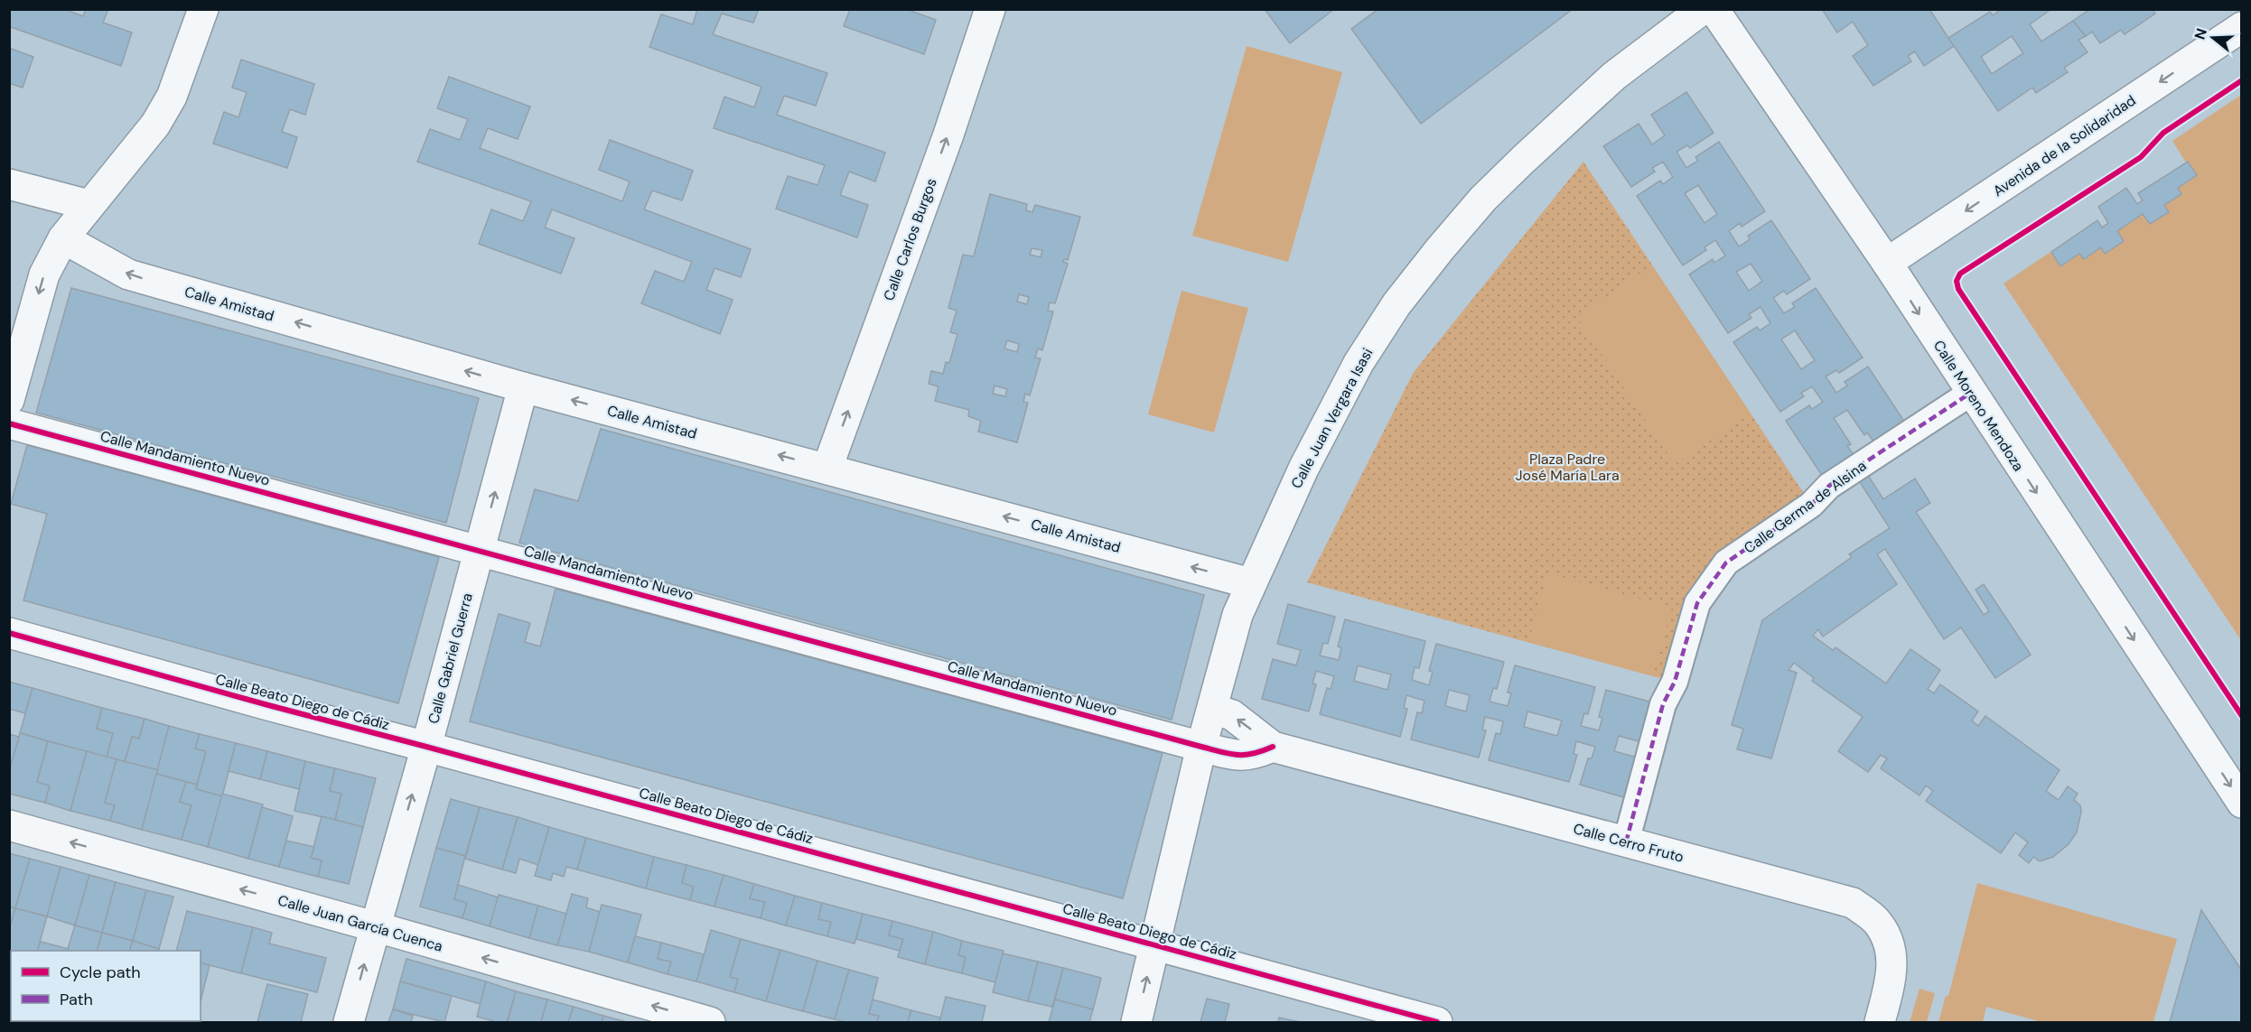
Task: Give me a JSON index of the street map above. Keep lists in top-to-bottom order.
{
  "streets": {
    "street": [
      "Avenida de la Solidaridad",
      "Calle Carlos Burgos",
      "Calle Amistad",
      "Calle Moreno Mendoza",
      "Calle Juan Vergara Isasi",
      "Calle Mandamiento Nuevo",
      "Calle Germa de Alsina",
      "Calle Gabriel Guerra",
      "Calle Beato Diego de Cádiz",
      "Calle Cerro Fruto",
      "Calle Juan García Cuenca"
    ]
  },
  "crossings": [
    ["Avenida de la Solidaridad", "Calle Moreno Mendoza"],
    ["Calle Carlos Burgos", "Calle Amistad"],
    ["Calle Amistad", "Calle Juan Vergara Isasi"],
    ["Calle Amistad", "Calle Gabriel Guerra"],
    ["Calle Moreno Mendoza", "Calle Germa de Alsina"],
    ["Calle Juan Vergara Isasi", "Calle Mandamiento Nuevo"],
    ["Calle Juan Vergara Isasi", "Calle Beato Diego de Cádiz"],
    ["Calle Juan Vergara Isasi", "Calle Cerro Fruto"],
    ["Calle Mandamiento Nuevo", "Calle Gabriel Guerra"],
    ["Calle Germa de Alsina", "Calle Cerro Fruto"],
    ["Calle Gabriel Guerra", "Calle Beato Diego de Cádiz"],
    ["Calle Gabriel Guerra", "Calle Juan García Cuenca"]
  ],
  "one_way": [
    "Avenida de la Solidaridad",
    "Calle Carlos Burgos",
    "Calle Amistad",
    "Calle Moreno Mendoza",
    "Calle Gabriel Guerra",
    "Calle Juan García Cuenca"
  ],
  "parks": ["Plaza Padre José María Lara"],
  "legend": ["Cycle path", "Path"],
  "north": "left"
}
